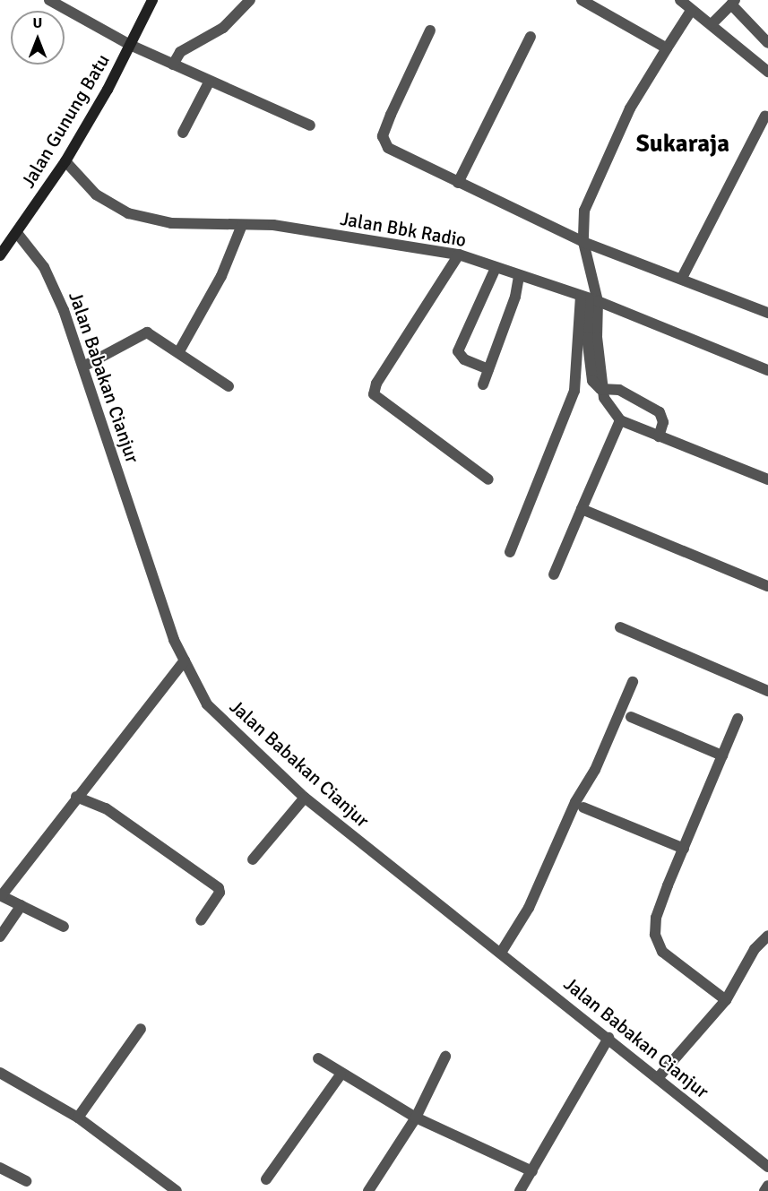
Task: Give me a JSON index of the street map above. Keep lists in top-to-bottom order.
{
  "streets": {
    "main road": ["Jalan Gunung Batu"],
    "street": ["Jalan Bbk Radio", "Jalan Babakan Cianjur"]
  },
  "crossings": [
    ["Jalan Gunung Batu", "Jalan Bbk Radio"],
    ["Jalan Gunung Batu", "Jalan Babakan Cianjur"]
  ],
  "districts": ["Sukaraja"],
  "north": "top"
}
